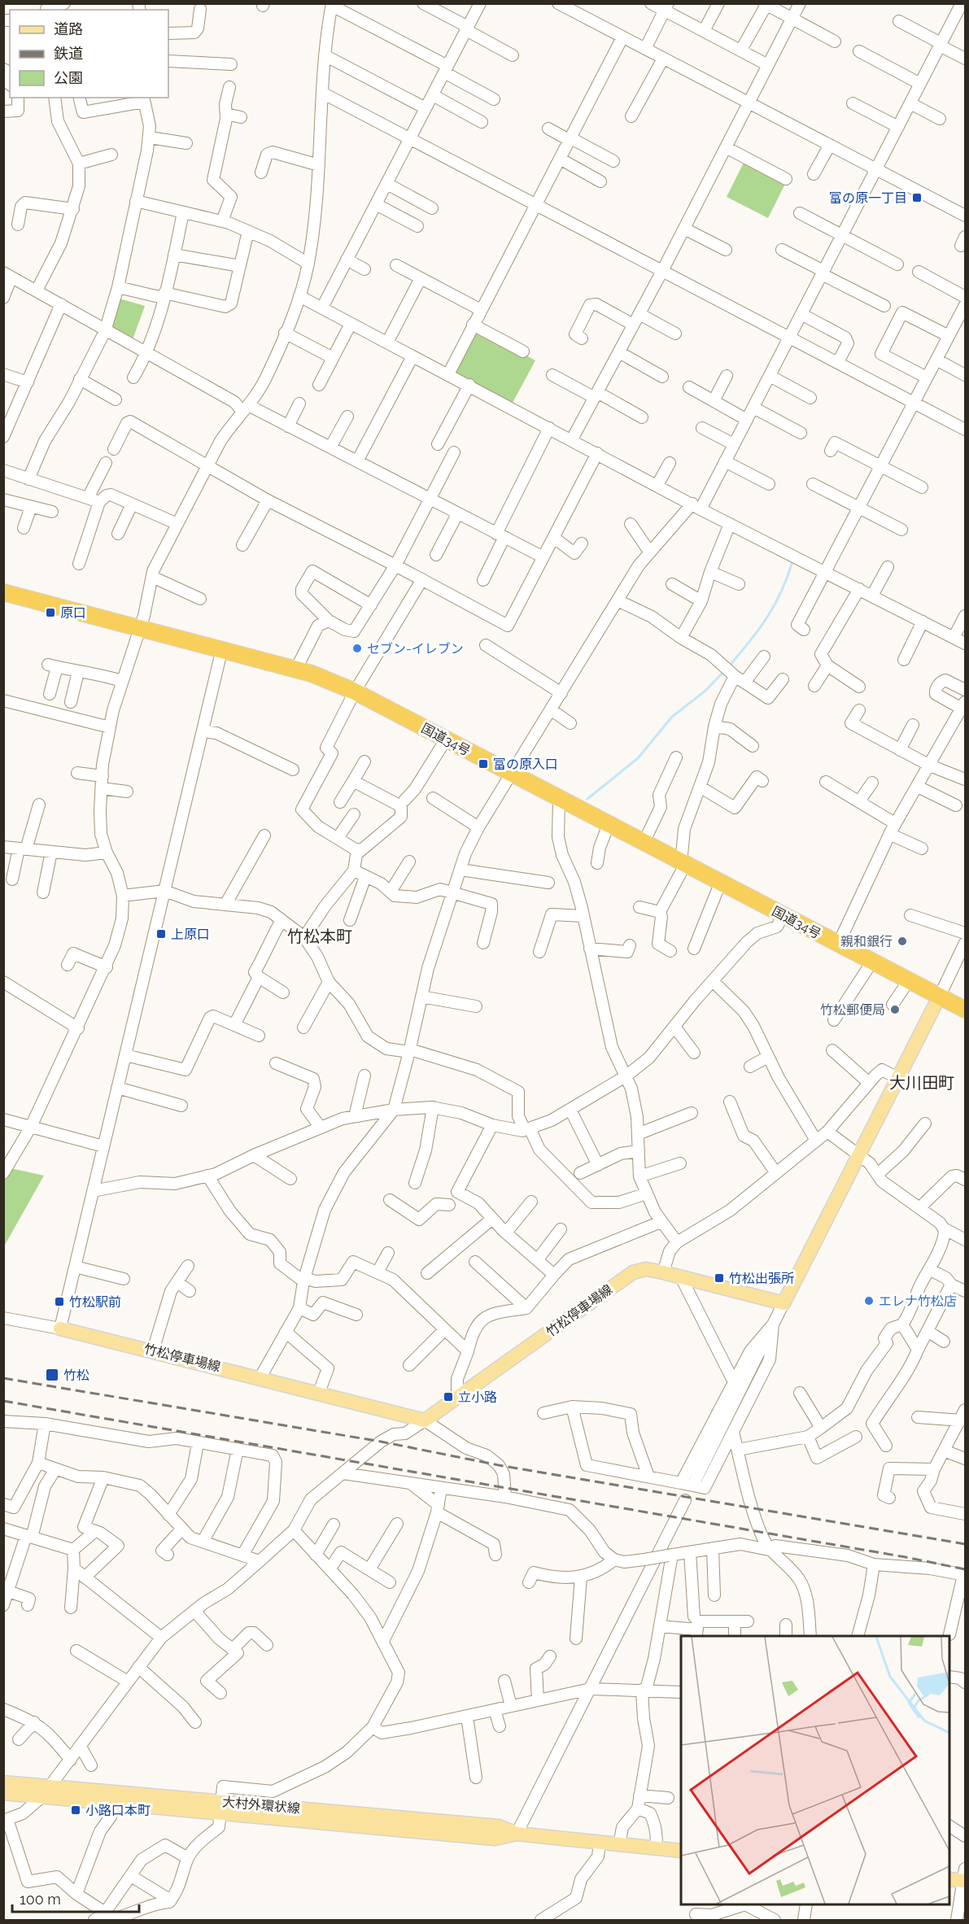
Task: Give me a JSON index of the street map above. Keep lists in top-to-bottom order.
{
  "streets": {
    "highway": ["国道34号"],
    "main road": ["竹松停車場線", "大村外環状線"]
  },
  "districts": ["竹松本町", "大川田町"],
  "places": {
    "transit": [
      "富の原一丁目",
      "原口",
      "富の原入口",
      "上原口",
      "竹松出張所",
      "竹松駅前",
      "竹松",
      "立小路",
      "小路口本町"
    ],
    "other": [
      "セブン-イレブン",
      "親和銀行",
      "竹松郵便局",
      "エレナ竹松店"
    ]
  },
  "legend": ["道路", "鉄道", "公園"],
  "scale_bar": "100 m"
}
